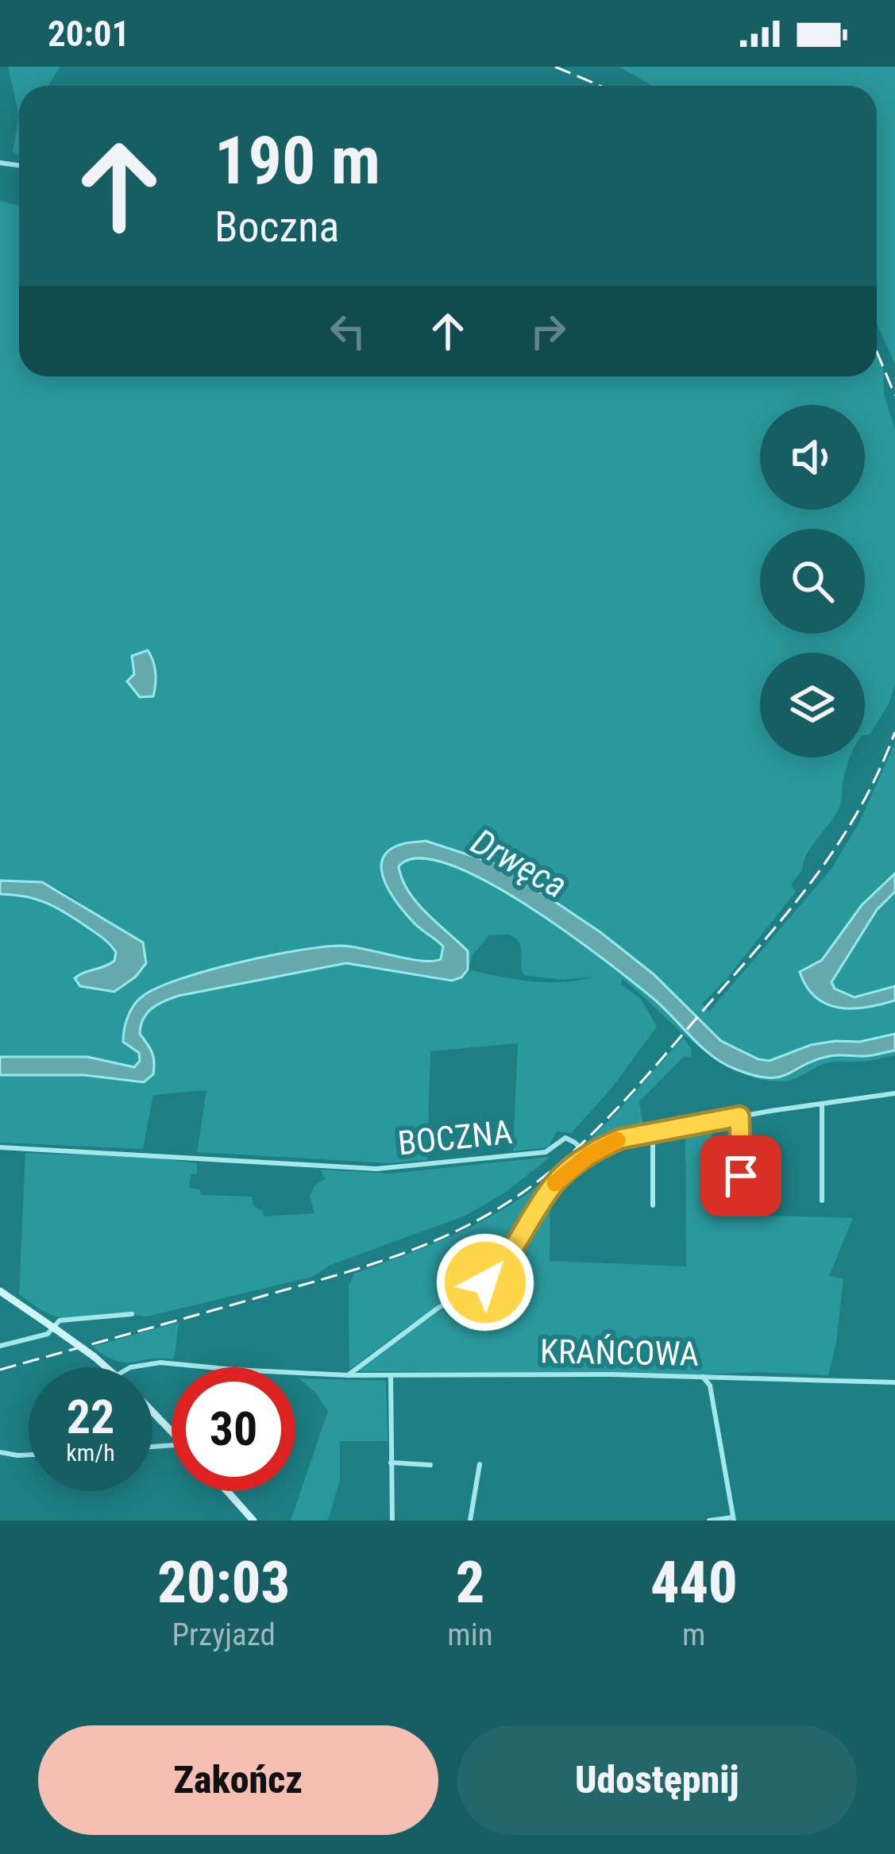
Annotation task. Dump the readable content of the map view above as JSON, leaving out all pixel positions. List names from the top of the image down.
{
  "streets": {
    "street": ["BOCZNA", "KRAŃCOWA"]
  },
  "water": ["Drwęca"],
  "page": {
    "status": "20:01",
    "turn": ["190 m", "Boczna"],
    "speed": "22 km/h",
    "limit": "30",
    "eta": [
      "20:03",
      "Przyjazd",
      "2",
      "min",
      "440",
      "m"
    ],
    "buttons": ["Zakończ", "Udostępnij"]
  }
}
